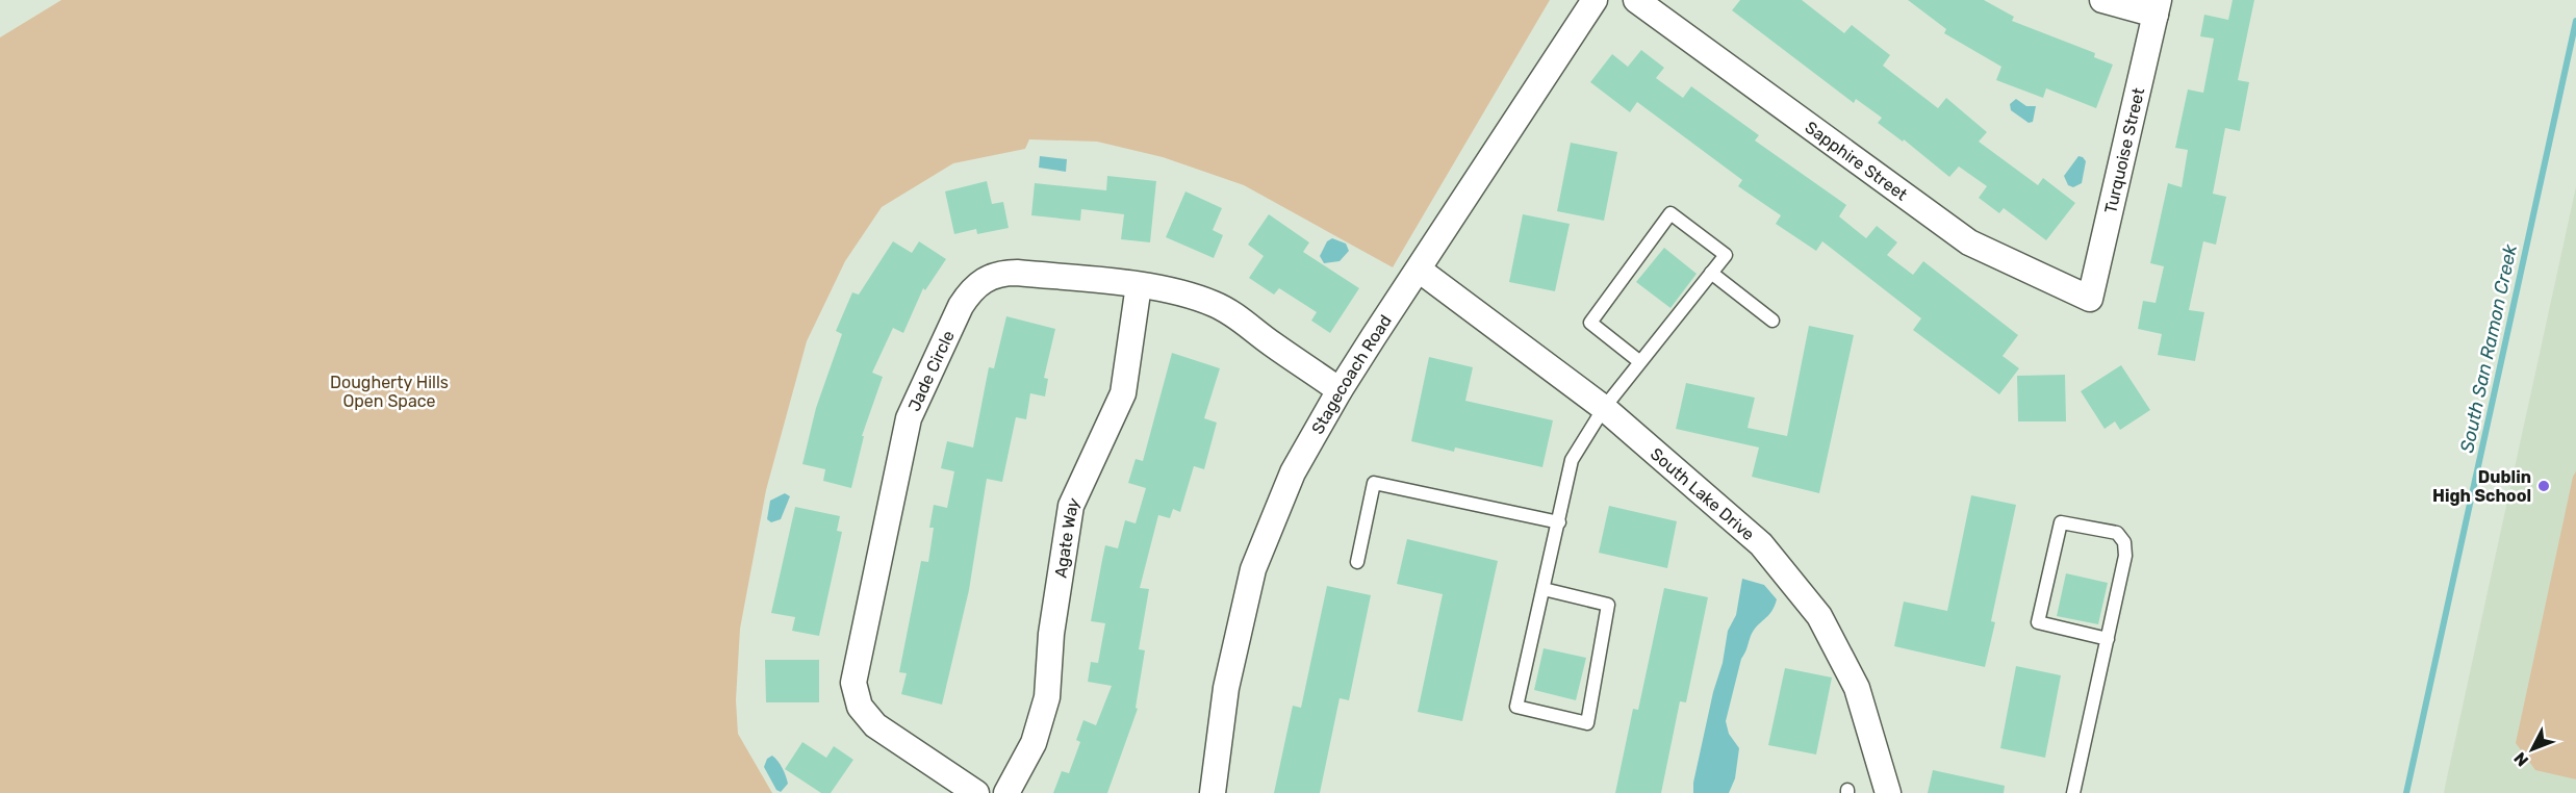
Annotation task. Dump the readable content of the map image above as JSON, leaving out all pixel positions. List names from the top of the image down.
{
  "streets": {
    "street": [
      "Turquoise Street",
      "Sapphire Street",
      "Jade Circle",
      "Stagecoach Road",
      "South Lake Drive",
      "Agate Way"
    ]
  },
  "crossings": [
    ["Turquoise Street", "Sapphire Street"],
    ["Jade Circle", "Stagecoach Road"],
    ["Jade Circle", "Agate Way"],
    ["Stagecoach Road", "South Lake Drive"]
  ],
  "water": ["South San Ramon Creek"],
  "parks": ["Dougherty Hills Open Space"],
  "places": ["Dublin High School"],
  "north": "bottom left"
}
